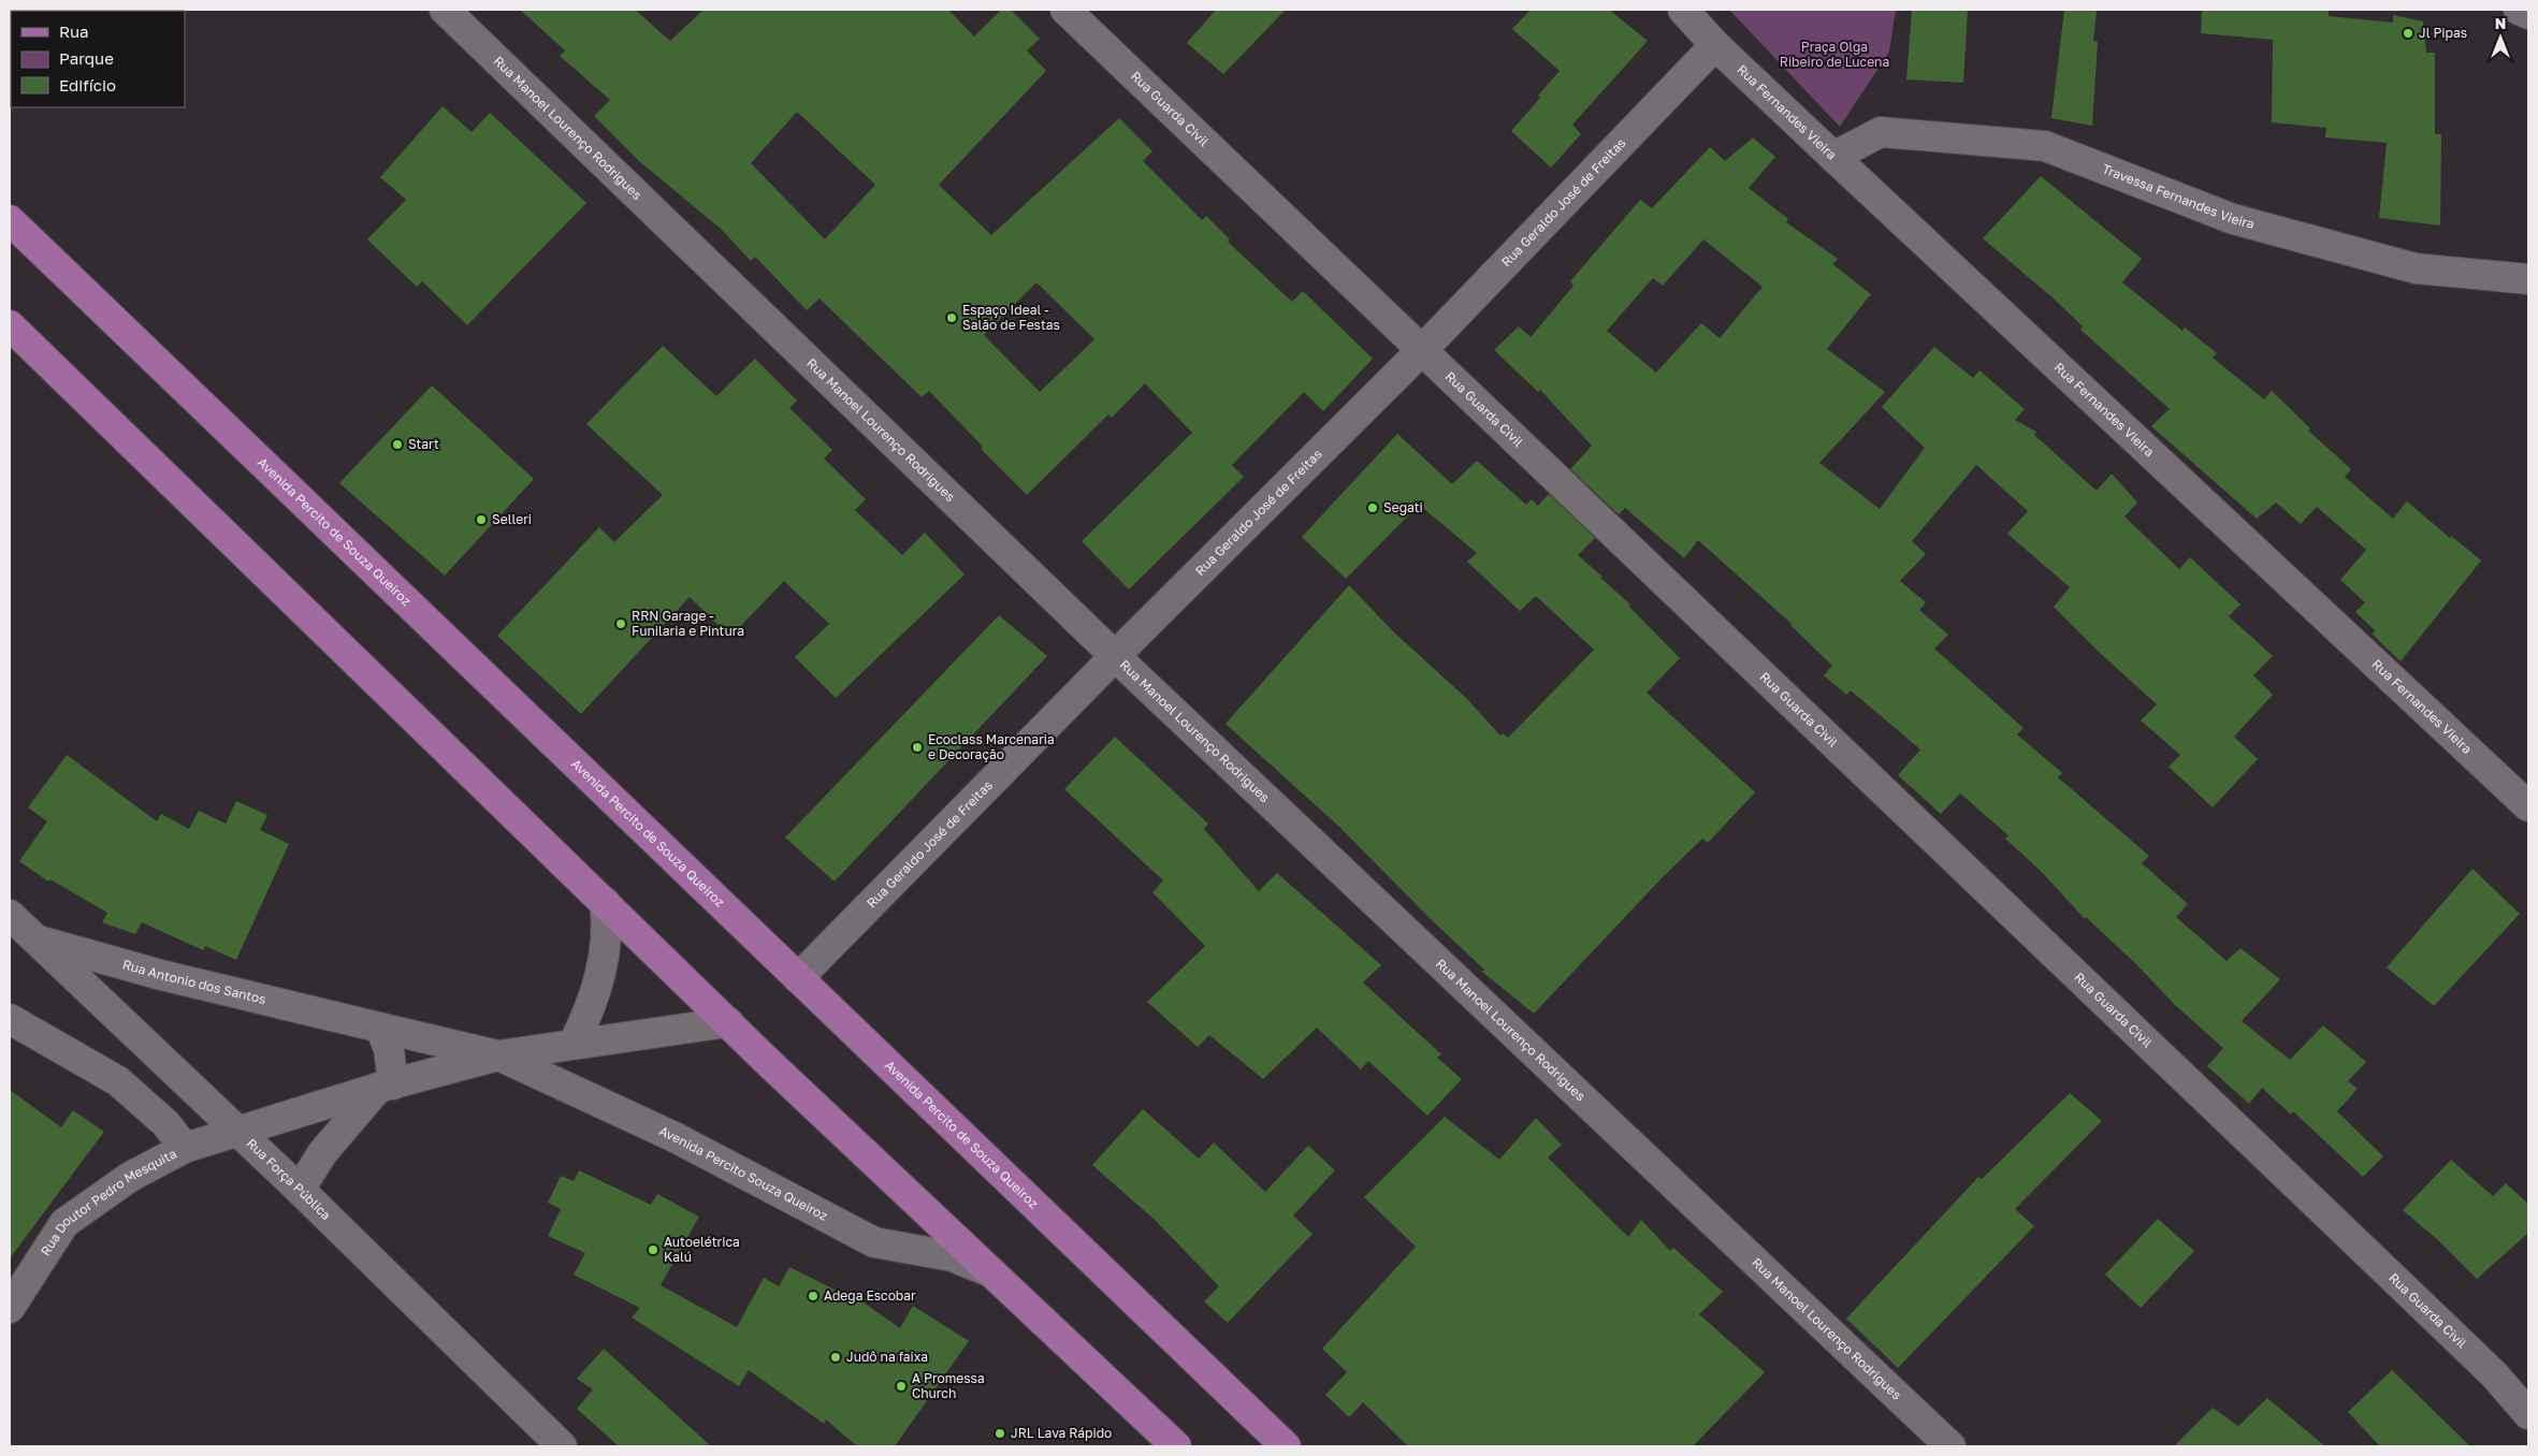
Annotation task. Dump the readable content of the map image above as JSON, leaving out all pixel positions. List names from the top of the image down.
{
  "streets": {
    "main road": ["Avenida Percito de Souza Queiroz"],
    "street": [
      "Rua Guarda Civil",
      "Rua Fernandes Vieira",
      "Rua Manoel Lourenço Rodrigues",
      "Travessa Fernandes Vieira",
      "Rua Geraldo José de Freitas",
      "Rua Antonio dos Santos",
      "Avenida Percito Souza Queiroz",
      "Rua Força Pública",
      "Rua Doutor Pedro Mesquita"
    ]
  },
  "crossings": [
    ["Rua Guarda Civil", "Rua Geraldo José de Freitas"],
    ["Rua Fernandes Vieira", "Travessa Fernandes Vieira"],
    ["Rua Fernandes Vieira", "Rua Geraldo José de Freitas"],
    ["Rua Manoel Lourenço Rodrigues", "Rua Geraldo José de Freitas"],
    ["Rua Geraldo José de Freitas", "Avenida Percito de Souza Queiroz"],
    ["Rua Antonio dos Santos", "Avenida Percito Souza Queiroz"],
    ["Rua Antonio dos Santos", "Rua Força Pública"],
    ["Rua Antonio dos Santos", "Rua Doutor Pedro Mesquita"],
    ["Rua Força Pública", "Rua Doutor Pedro Mesquita"]
  ],
  "parks": ["Praça Olga Ribeiro de Lucena"],
  "places": [
    "Jl Pipas",
    "Espaço Ideal - Salão de Festas",
    "Start",
    "Segati",
    "Selleri",
    "RRN Garage - Funilaria e Pintura",
    "Ecoclass Marcenaria e Decoração",
    "Autoelétrica Kalú",
    "Adega Escobar",
    "Judô na faixa",
    "A Promessa Church",
    "JRL Lava Rápido"
  ],
  "legend": ["Rua", "Parque", "Edifício"],
  "north": "top"
}
